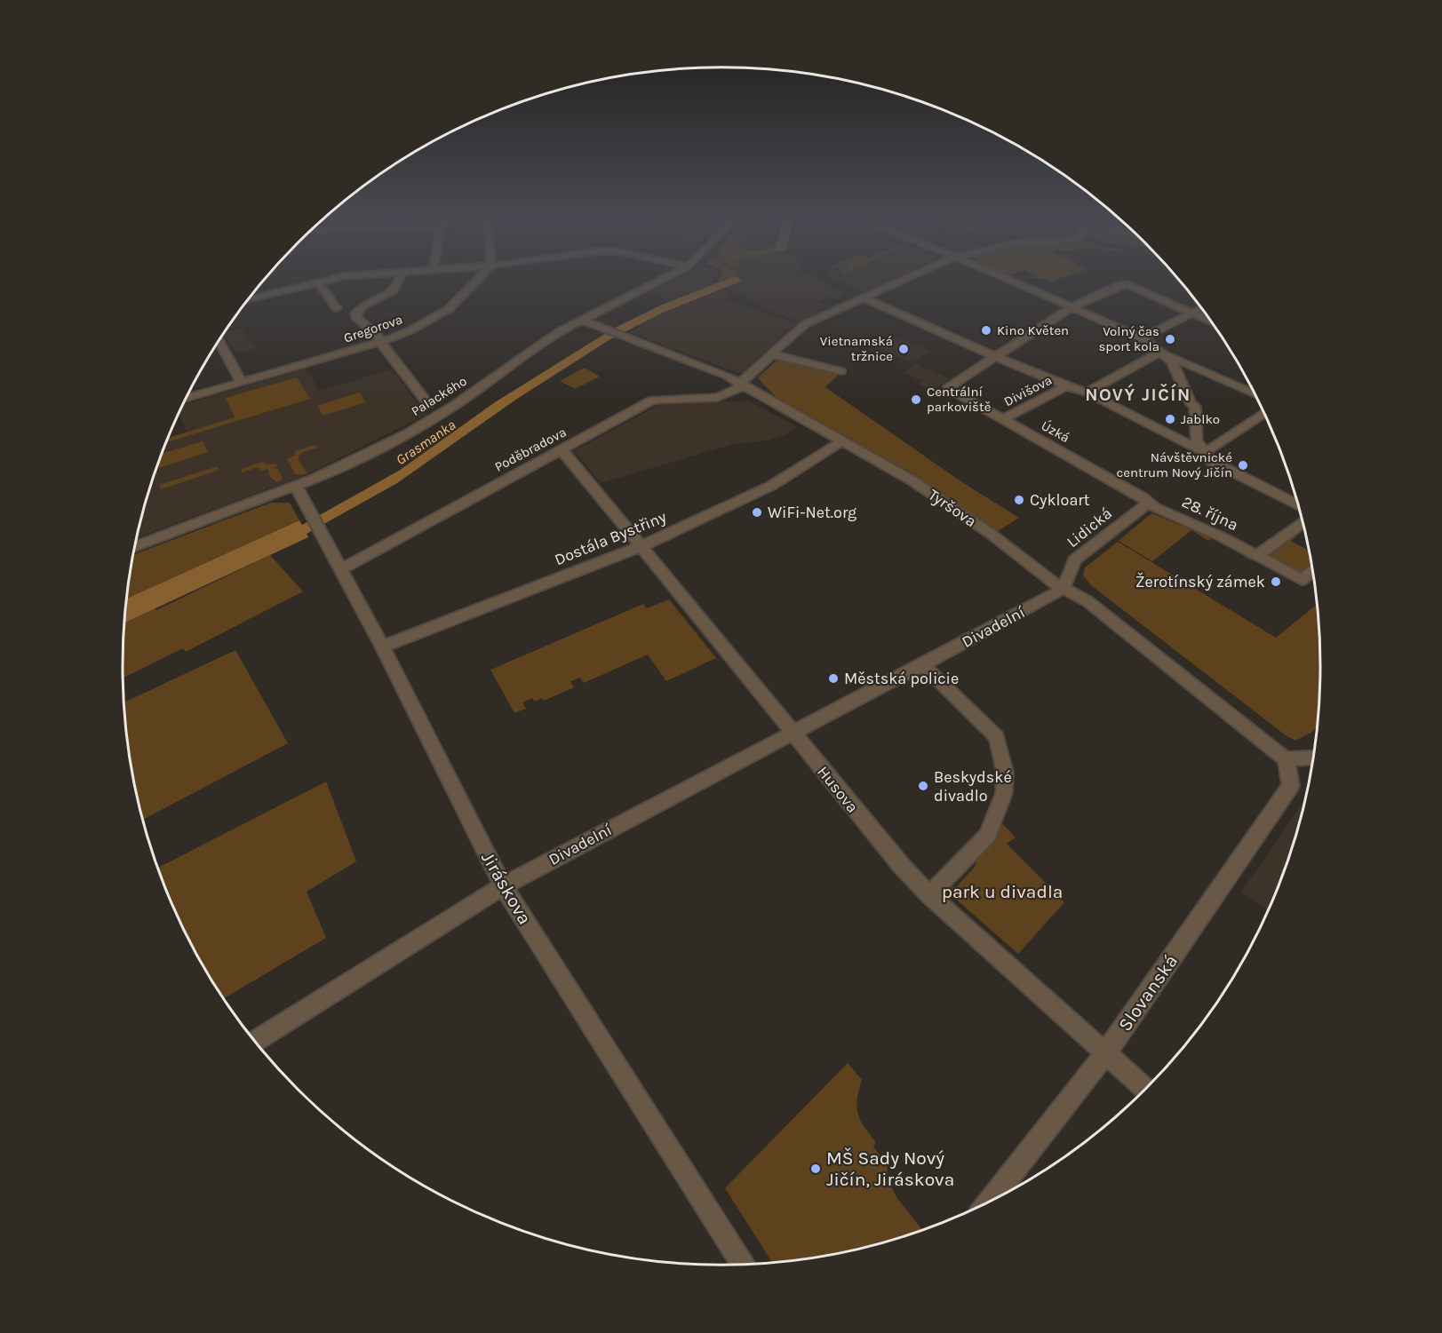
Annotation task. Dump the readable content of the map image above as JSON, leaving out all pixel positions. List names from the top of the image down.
{
  "streets": {
    "street": [
      "Gregorova",
      "Divišova",
      "Palackého",
      "Úzká",
      "Poděbradova",
      "Tyršova",
      "28. října",
      "Lidická",
      "Dostála Bystřiny",
      "Divadelní",
      "Husova",
      "Jiráskova",
      "Slovanská"
    ]
  },
  "crossings": [
    ["Divišova", "Úzká"],
    ["Palackého", "Tyršova"],
    ["Palackého", "Jiráskova"],
    ["Úzká", "28. října"],
    ["Úzká", "Lidická"],
    ["Poděbradova", "Tyršova"],
    ["Poděbradova", "Husova"],
    ["Poděbradova", "Jiráskova"],
    ["Tyršova", "Lidická"],
    ["Tyršova", "Dostála Bystřiny"],
    ["Tyršova", "Divadelní"],
    ["Tyršova", "Slovanská"],
    ["28. října", "Lidická"],
    ["Lidická", "Divadelní"],
    ["Dostála Bystřiny", "Husova"],
    ["Dostála Bystřiny", "Jiráskova"],
    ["Divadelní", "Husova"],
    ["Divadelní", "Jiráskova"],
    ["Husova", "Slovanská"]
  ],
  "districts": ["NOVÝ JIČÍN"],
  "water": ["Grasmanka"],
  "parks": ["park u divadla"],
  "places": [
    "Kino Květen",
    "Volný čas sport kola",
    "Vietnamská tržnice",
    "Centrální parkoviště",
    "Jablko",
    "Návštěvnické centrum Nový Jičín",
    "Cykloart",
    "WiFi-Net.org",
    "Žerotínský zámek",
    "Městská policie",
    "Beskydské divadlo",
    "MŠ Sady Nový Jičín, Jiráskova"
  ]
}
